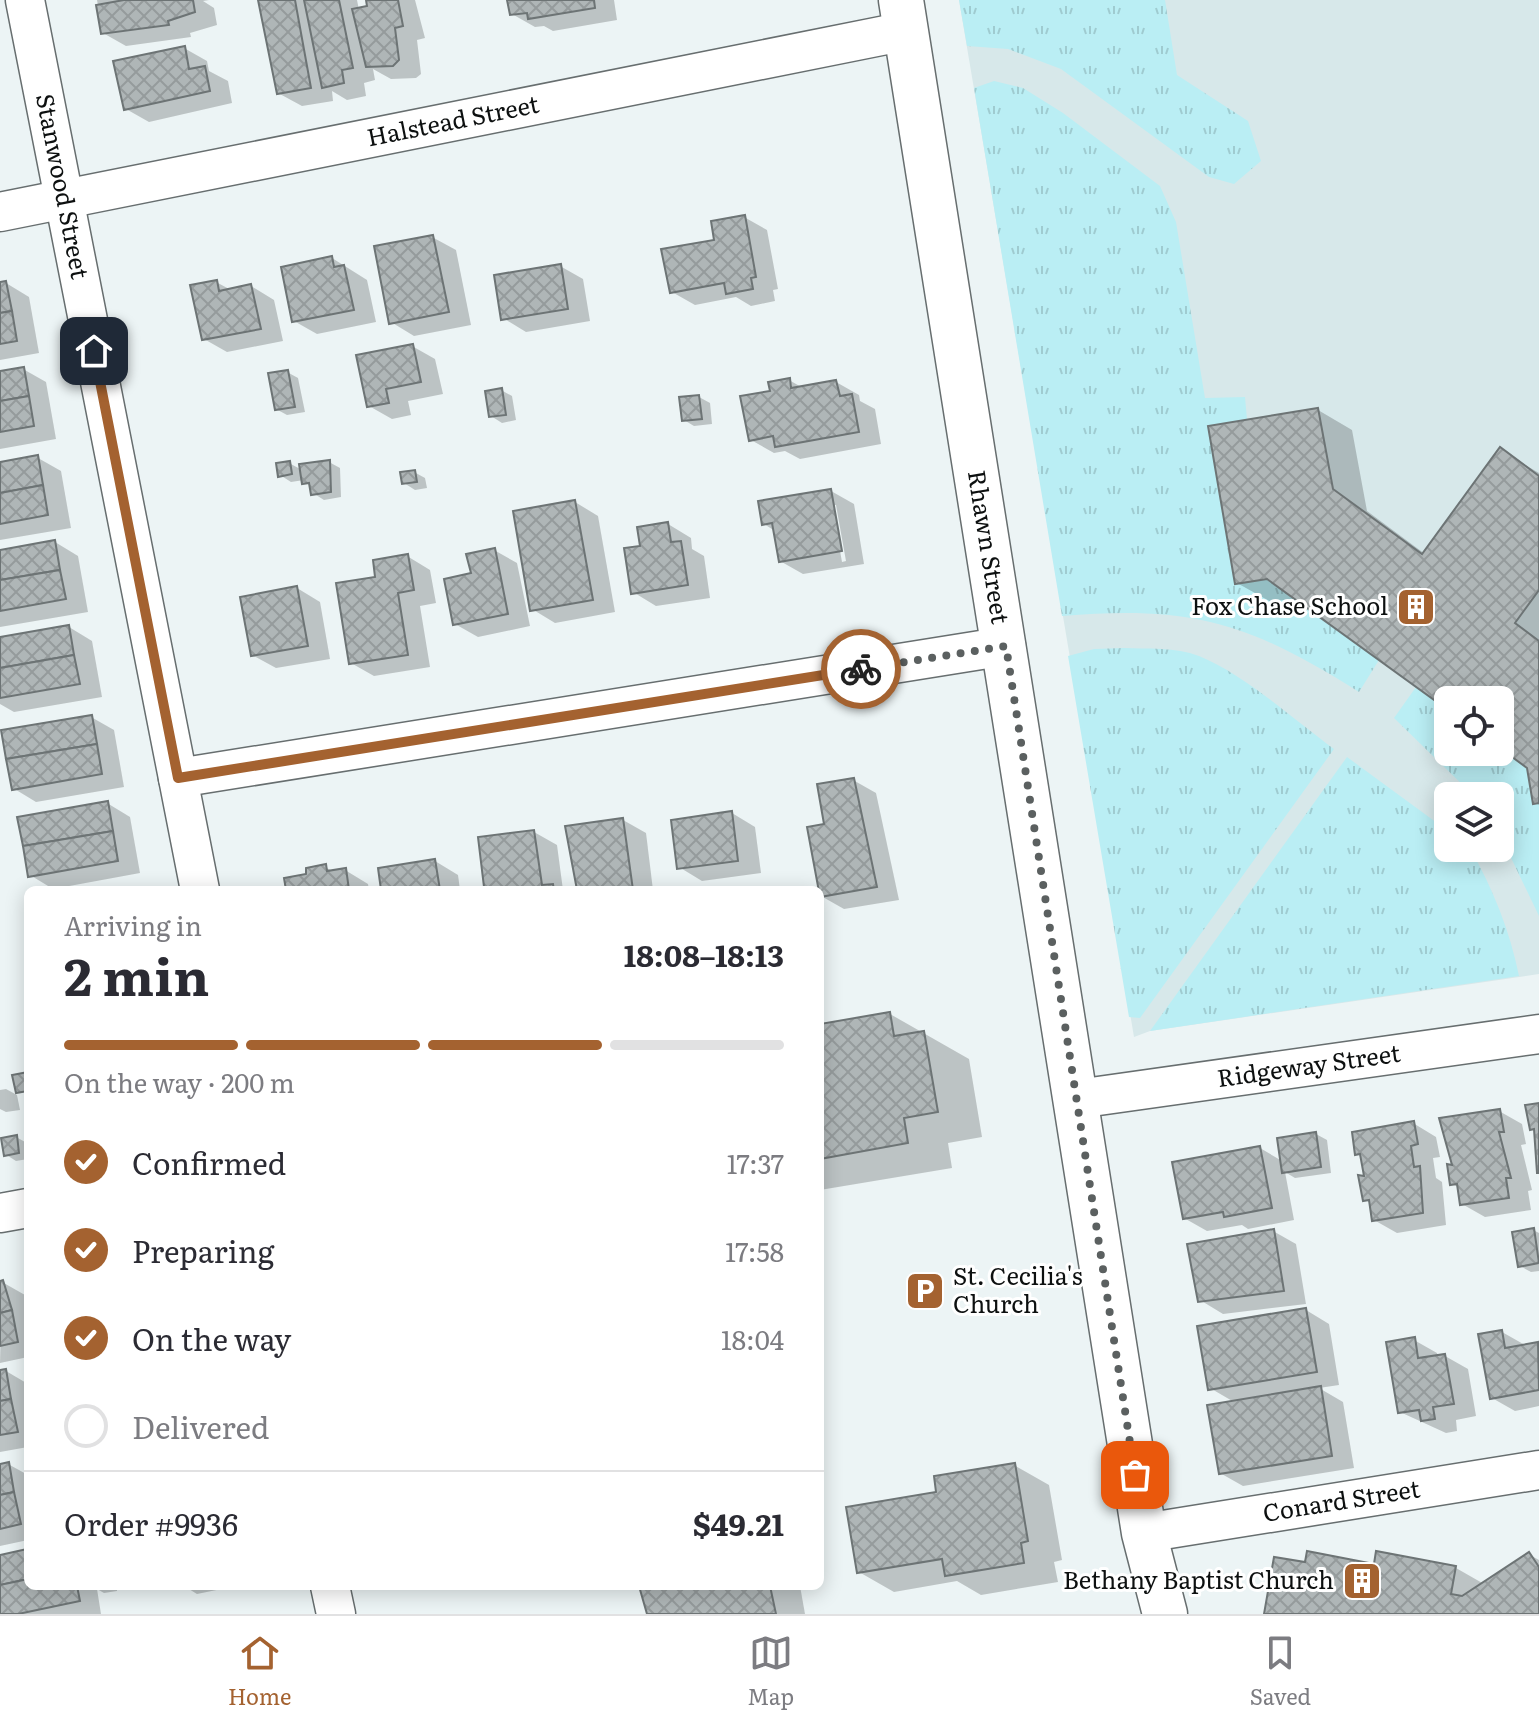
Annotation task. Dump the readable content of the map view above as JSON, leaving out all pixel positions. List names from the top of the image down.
{
  "streets": {
    "main road": ["Rhawn Street"],
    "street": [
      "Halstead Street",
      "Stanwood Street",
      "Ridgeway Street",
      "Conard Street"
    ]
  },
  "crossings": [
    ["Halstead Street", "Stanwood Street"],
    ["Halstead Street", "Rhawn Street"],
    ["Rhawn Street", "Ridgeway Street"],
    ["Rhawn Street", "Conard Street"]
  ],
  "places": {
    "building": ["Fox Chase School", "Bethany Baptist Church"],
    "parking": ["St. Cecilia's Church"]
  },
  "page": {
    "heading": ["2 min", "Arriving in", "18:08–18:13"],
    "panel": ["Order #9936", "$49.21"],
    "bar": "On the way · 200 m",
    "list": [
      ["Confirmed", "17:37"],
      ["Preparing", "17:58"],
      ["On the way", "18:04"],
      "Delivered"
    ],
    "tabs": ["Home", "Map", "Saved"]
  }
}
